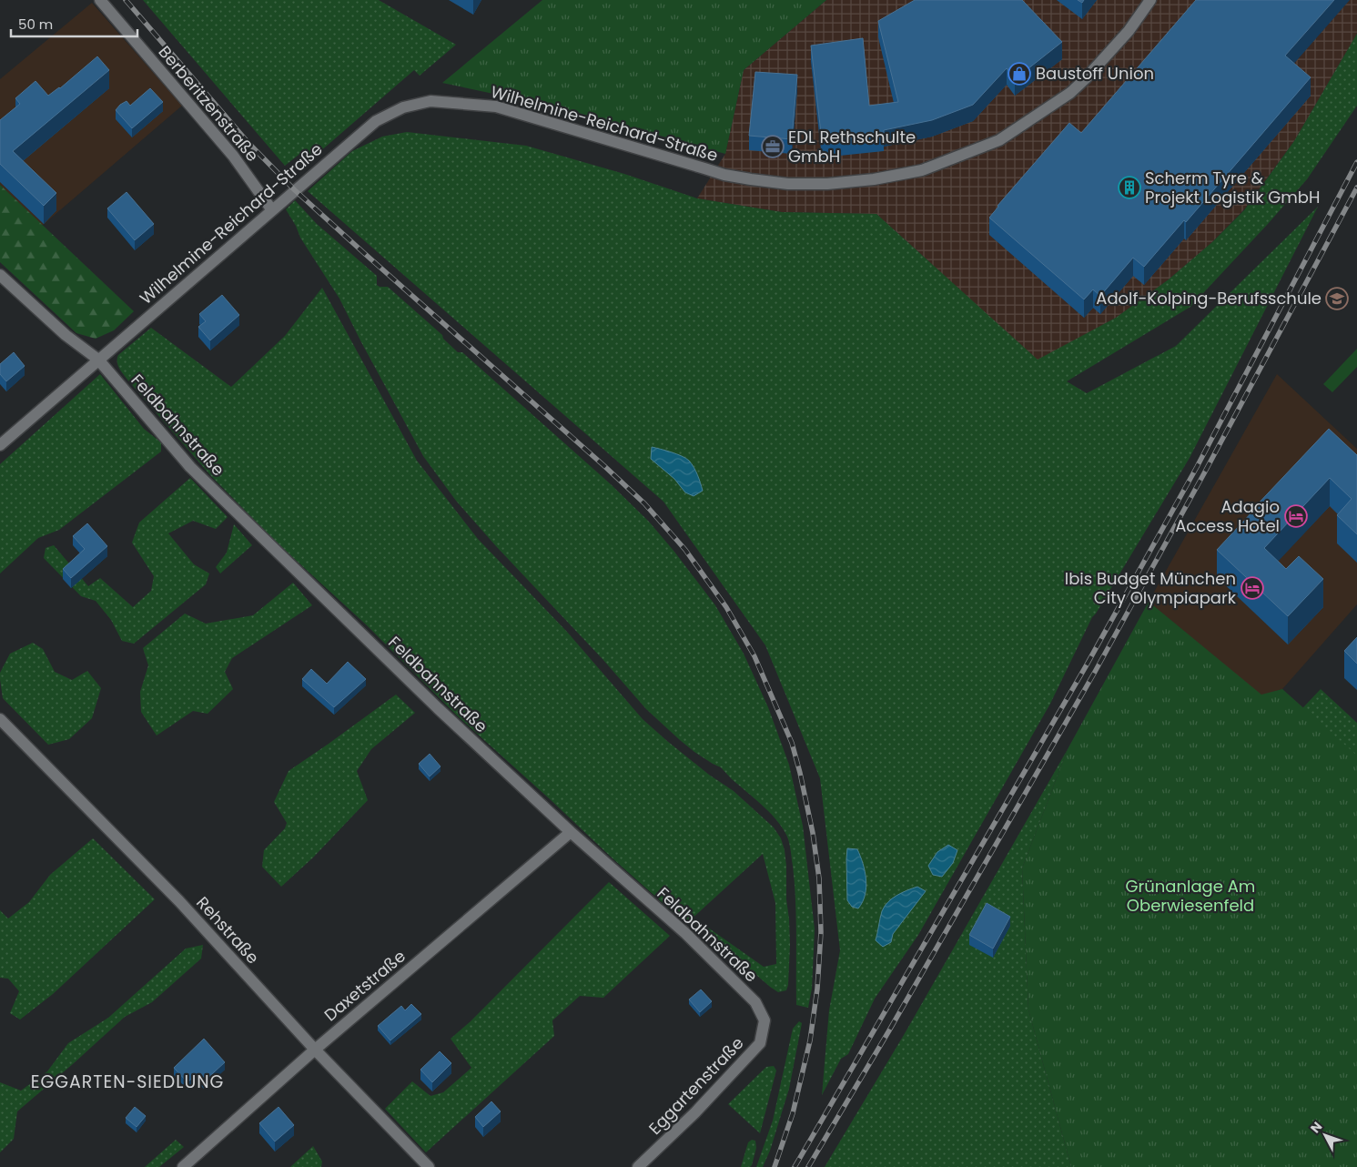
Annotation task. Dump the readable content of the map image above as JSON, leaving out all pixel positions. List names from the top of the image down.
{
  "streets": {
    "street": [
      "Berberitzenstraße",
      "Wilhelmine-Reichard-Straße",
      "Feldbahnstraße",
      "Rehstraße",
      "Daxetstraße",
      "Eggartenstraße"
    ]
  },
  "crossings": [
    ["Berberitzenstraße", "Wilhelmine-Reichard-Straße"],
    ["Wilhelmine-Reichard-Straße", "Feldbahnstraße"],
    ["Feldbahnstraße", "Daxetstraße"],
    ["Feldbahnstraße", "Eggartenstraße"],
    ["Rehstraße", "Daxetstraße"]
  ],
  "districts": ["EGGARTEN-SIEDLUNG"],
  "parks": ["Grünanlage Am Oberwiesenfeld"],
  "places": {
    "shop": ["Baustoff Union"],
    "office": ["EDL Rethschulte GmbH"],
    "building": ["Scherm Tyre & Projekt Logistik GmbH"],
    "school or university": ["Adolf-Kolping-Berufsschule"],
    "hotel": ["Adagio Access Hotel", "Ibis Budget München City Olympiapark"]
  },
  "scale_bar": "50 m",
  "north": "top left"
}
